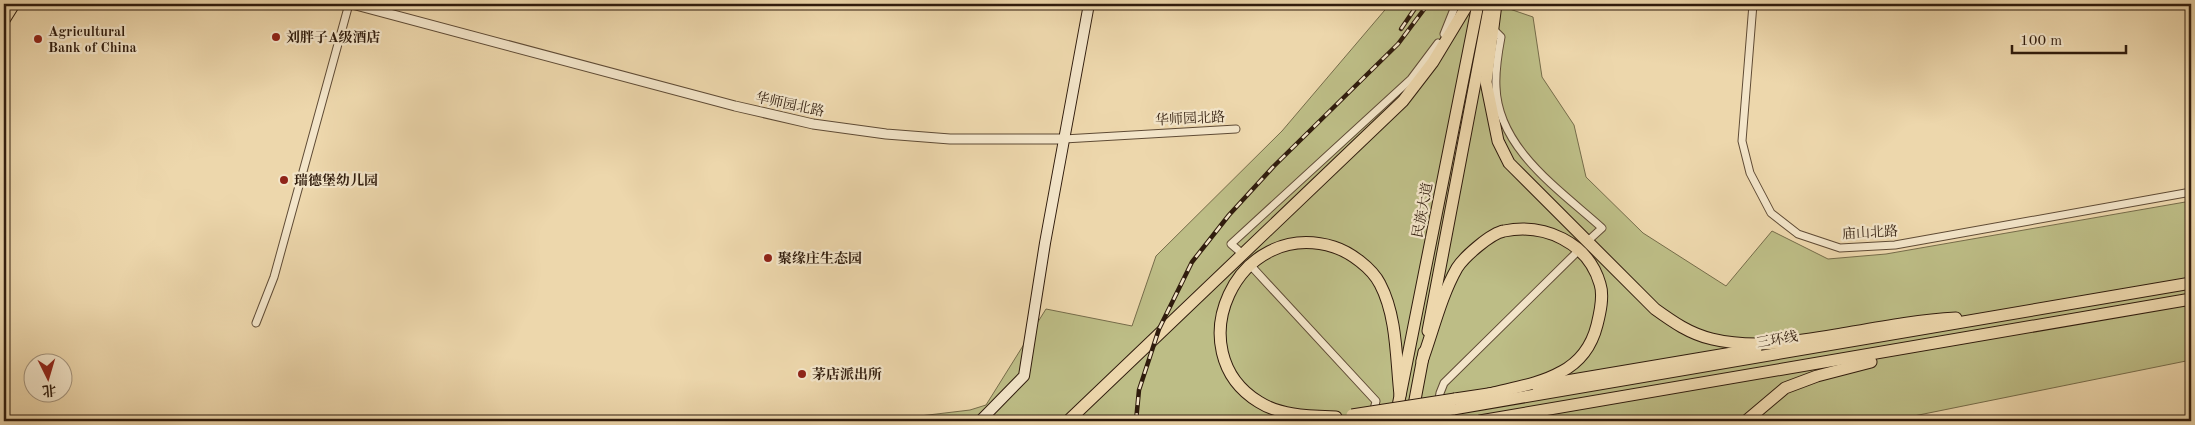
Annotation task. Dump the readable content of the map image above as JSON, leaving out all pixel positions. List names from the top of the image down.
{
  "streets": {
    "main road": ["民族大道", "三环线"],
    "street": ["华师园北路", "庙山北路"]
  },
  "places": [
    "刘胖子A级酒店",
    "Agricultural Bank of China",
    "瑞德堡幼儿园",
    "聚缘庄生态园",
    "茅店派出所"
  ],
  "scale_bar": "100 m",
  "north": "bottom"
}
